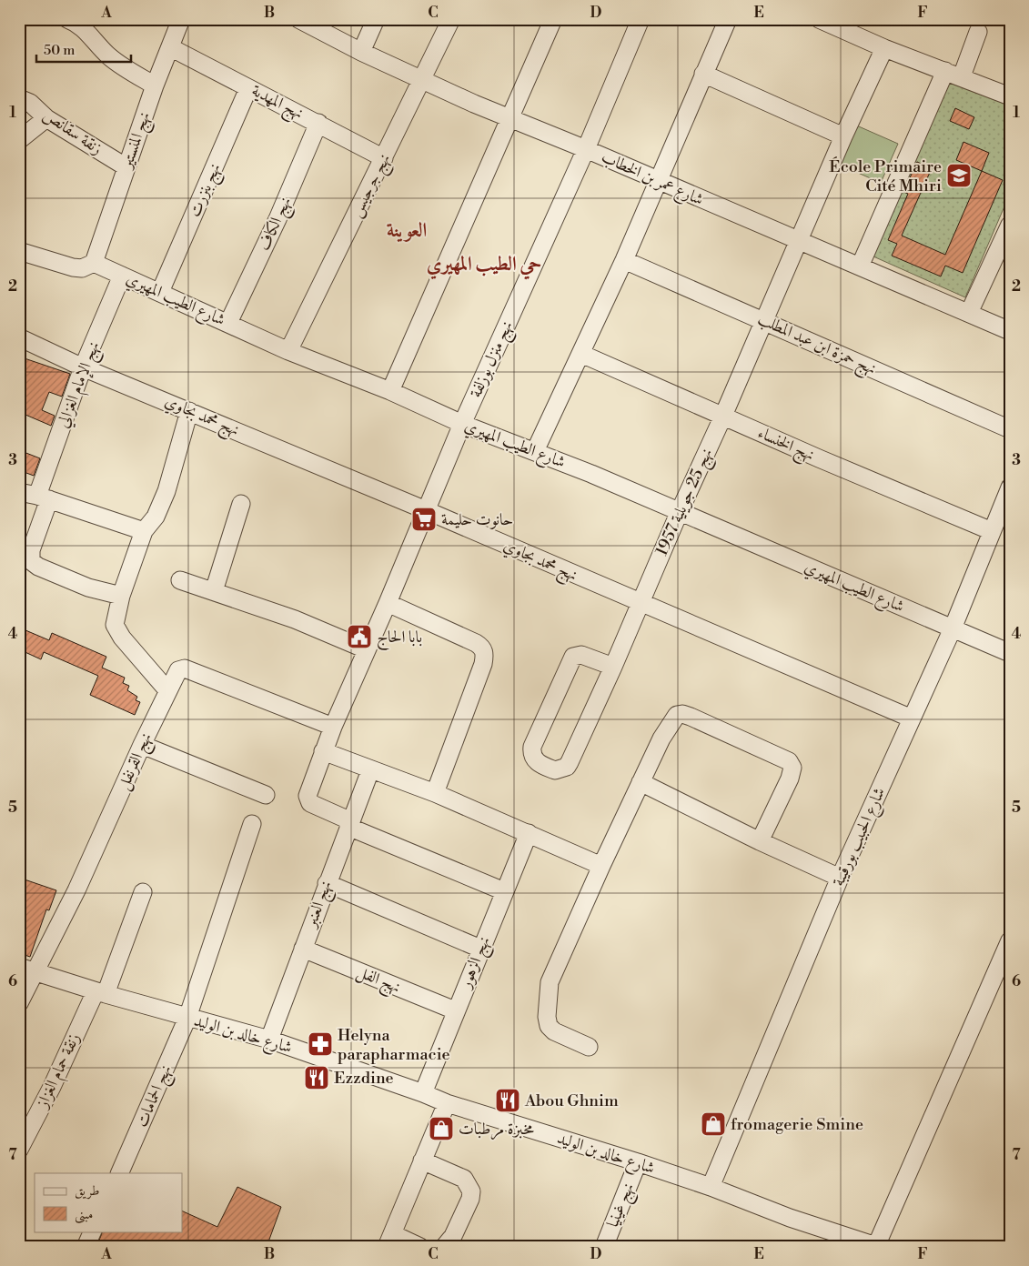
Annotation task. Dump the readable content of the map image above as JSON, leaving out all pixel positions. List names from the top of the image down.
{
  "streets": {
    "street": [
      "نهج المهدية",
      "زنقة سقانص",
      "نهج المنستير",
      "شارع عمر بن الخطاب",
      "نهج جرجيس",
      "نهج بنزرت",
      "نهج الكاف",
      "شارع الطيب المهيري",
      "نهج حمزة ابن عبد المطلب",
      "نهج منزل بوزلفة",
      "نهج الإمام الغزالي",
      "نهج محمد بجاوي",
      "نهج الخنساء",
      "نهج 25 جويلية 1957",
      "نهج القرنفل",
      "شارع الحبيب بورقيبة",
      "نهج العنبر",
      "نهج الزهور",
      "نهج الفل",
      "شارع خالد بن الوليد",
      "زنقة حمام الغزاز",
      "نهج الحمامات",
      "نهج غينيا"
    ]
  },
  "crossings": [
    ["نهج المهدية", "نهج المنستير"],
    ["نهج المهدية", "نهج جرجيس"],
    ["نهج المهدية", "نهج بنزرت"],
    ["نهج المهدية", "نهج الكاف"],
    ["زنقة سقانص", "نهج المنستير"],
    ["نهج المنستير", "شارع الطيب المهيري"],
    ["شارع عمر بن الخطاب", "نهج جرجيس"],
    ["شارع عمر بن الخطاب", "نهج منزل بوزلفة"],
    ["شارع عمر بن الخطاب", "نهج 25 جويلية 1957"],
    ["نهج جرجيس", "شارع الطيب المهيري"],
    ["نهج بنزرت", "شارع الطيب المهيري"],
    ["نهج الكاف", "شارع الطيب المهيري"],
    ["شارع الطيب المهيري", "نهج منزل بوزلفة"],
    ["شارع الطيب المهيري", "نهج الإمام الغزالي"],
    ["شارع الطيب المهيري", "نهج 25 جويلية 1957"],
    ["شارع الطيب المهيري", "شارع الحبيب بورقيبة"],
    ["نهج حمزة ابن عبد المطلب", "نهج 25 جويلية 1957"],
    ["نهج منزل بوزلفة", "نهج محمد بجاوي"],
    ["نهج منزل بوزلفة", "نهج القرنفل"],
    ["نهج منزل بوزلفة", "نهج العنبر"],
    ["نهج الإمام الغزالي", "نهج محمد بجاوي"],
    ["نهج محمد بجاوي", "نهج 25 جويلية 1957"],
    ["نهج محمد بجاوي", "شارع الحبيب بورقيبة"],
    ["نهج الخنساء", "نهج 25 جويلية 1957"],
    ["نهج الخنساء", "شارع الحبيب بورقيبة"],
    ["نهج القرنفل", "شارع خالد بن الوليد"],
    ["شارع الحبيب بورقيبة", "شارع خالد بن الوليد"],
    ["نهج العنبر", "نهج الفل"],
    ["نهج العنبر", "شارع خالد بن الوليد"],
    ["نهج الزهور", "نهج الفل"],
    ["نهج الزهور", "شارع خالد بن الوليد"],
    ["شارع خالد بن الوليد", "زنقة حمام الغزاز"],
    ["شارع خالد بن الوليد", "نهج الحمامات"],
    ["شارع خالد بن الوليد", "نهج غينيا"]
  ],
  "districts": ["العوينة", "حي الطيب المهيري"],
  "places": {
    "school or university": ["École Primaire Cité Mhiri"],
    "supermarket": ["حانوت حليمة"],
    "public building": ["بابا الحاج"],
    "pharmacy": ["Helyna parapharmacie"],
    "restaurant": ["Ezzdine", "Abou Ghnim"],
    "shop": ["fromagerie Smine", "مخبزة مرطبات"]
  },
  "legend": ["طريق", "مبنى"],
  "scale_bar": "50 m",
  "grid": {
    "columns": [
      "A",
      "B",
      "C",
      "D",
      "E",
      "F"
    ],
    "rows": [
      "1",
      "2",
      "3",
      "4",
      "5",
      "6",
      "7"
    ]
  }
}
